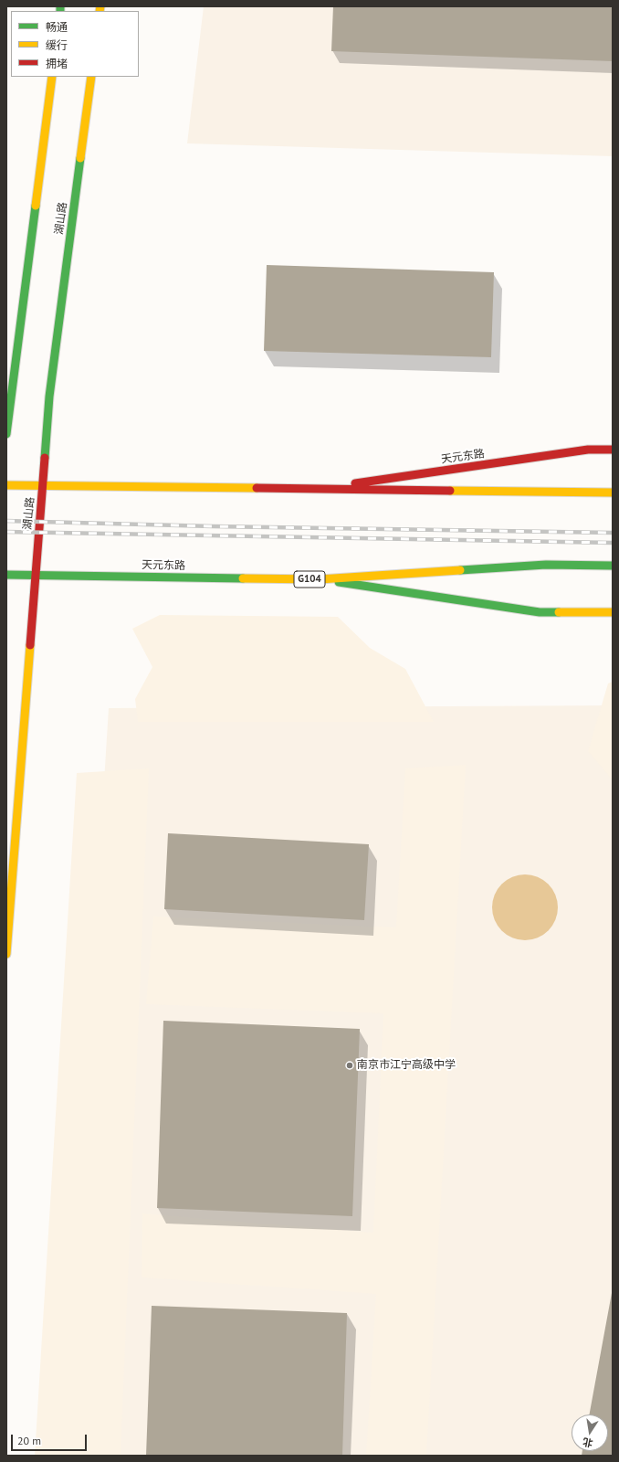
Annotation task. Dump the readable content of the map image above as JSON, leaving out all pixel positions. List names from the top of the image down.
{
  "streets": {
    "main road": ["湖山路", "天元东路", "G104"]
  },
  "crossings": [
    ["湖山路", "天元东路"]
  ],
  "places": ["南京市江宁高级中学"],
  "legend": ["畅通", "缓行", "拥堵"],
  "scale_bar": "20 m",
  "north": "bottom"
}
